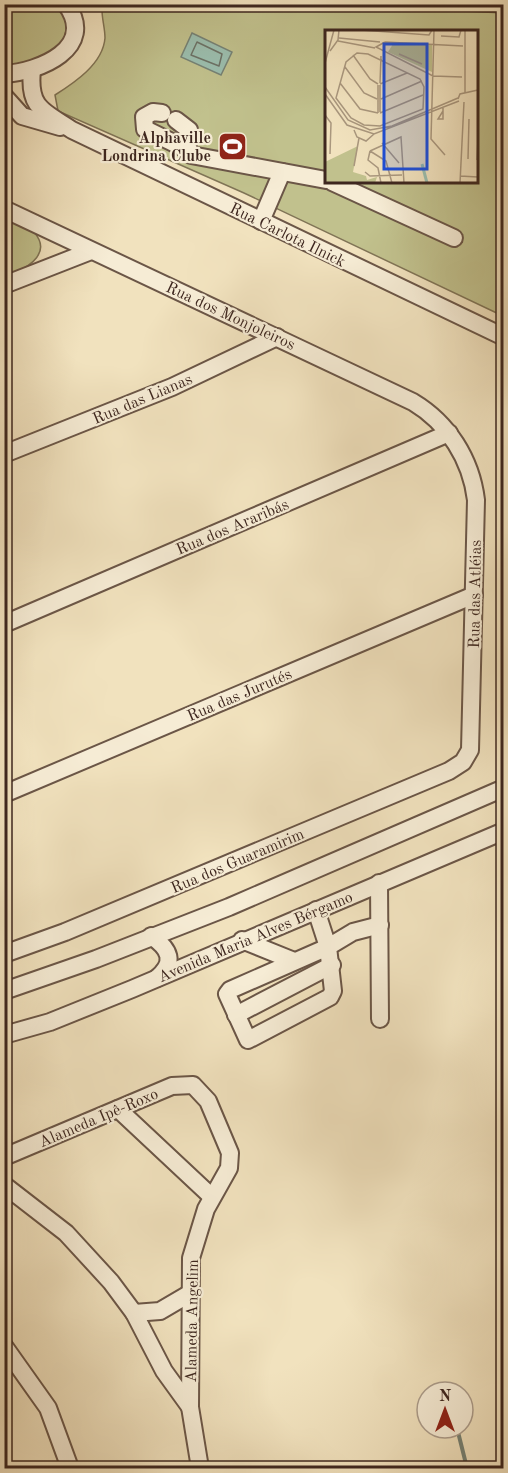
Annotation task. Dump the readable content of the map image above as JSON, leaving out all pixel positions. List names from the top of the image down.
{
  "streets": {
    "street": [
      "Rua Carlota Ilnick",
      "Rua dos Monjoleiros",
      "Rua das Lianas",
      "Rua dos Araribás",
      "Rua das Atléias",
      "Rua das Jurutés",
      "Rua dos Guaramirim",
      "Avenida Maria Alves Bérgamo",
      "Alameda Ipê-Roxo",
      "Alameda Angelim"
    ]
  },
  "crossings": [
    ["Rua dos Monjoleiros", "Rua das Lianas"],
    ["Rua dos Monjoleiros", "Rua dos Araribás"],
    ["Rua dos Monjoleiros", "Rua das Atléias"],
    ["Rua dos Araribás", "Rua das Atléias"],
    ["Rua das Atléias", "Rua das Jurutés"],
    ["Rua das Atléias", "Rua dos Guaramirim"],
    ["Alameda Ipê-Roxo", "Alameda Angelim"]
  ],
  "places": {
    "sports": ["Alphaville Londrina Clube"]
  },
  "north": "top"
}
